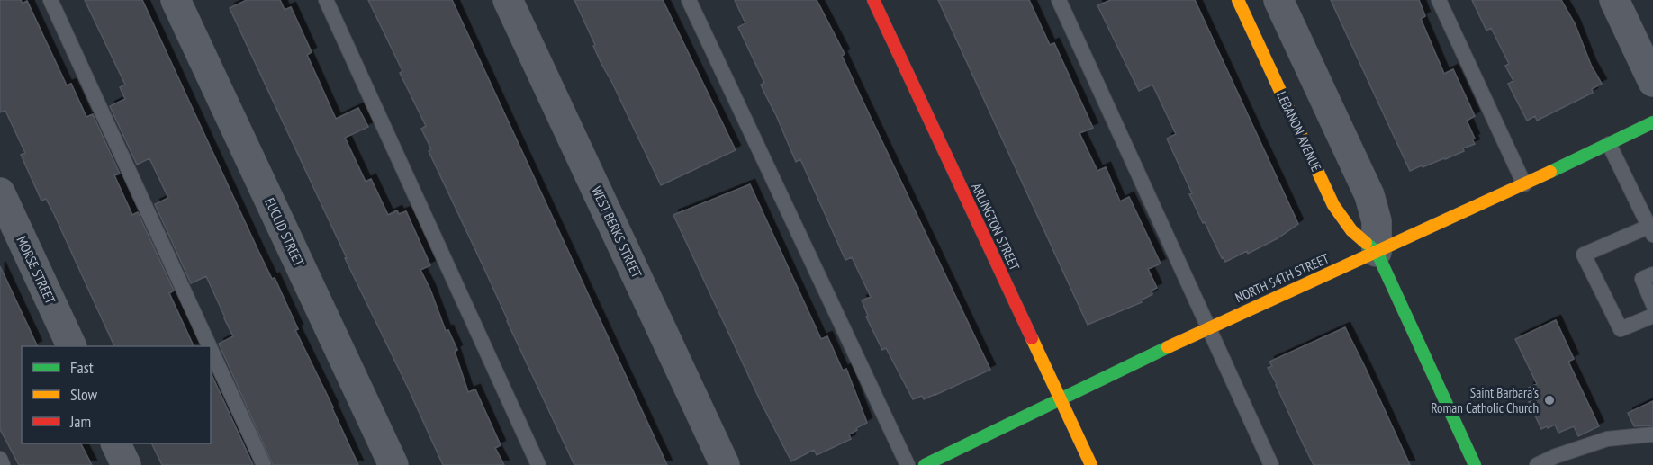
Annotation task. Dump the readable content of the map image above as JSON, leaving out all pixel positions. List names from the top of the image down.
{
  "streets": {
    "street": [
      "LEBANON AVENUE",
      "ARLINGTON STREET",
      "EUCLID STREET",
      "WEST BERKS STREET",
      "MORSE STREET",
      "NORTH 54TH STREET"
    ]
  },
  "crossings": [
    ["LEBANON AVENUE", "NORTH 54TH STREET"],
    ["ARLINGTON STREET", "NORTH 54TH STREET"]
  ],
  "places": ["Saint Barbara's Roman Catholic Church"],
  "legend": ["Fast", "Slow", "Jam"]
}
